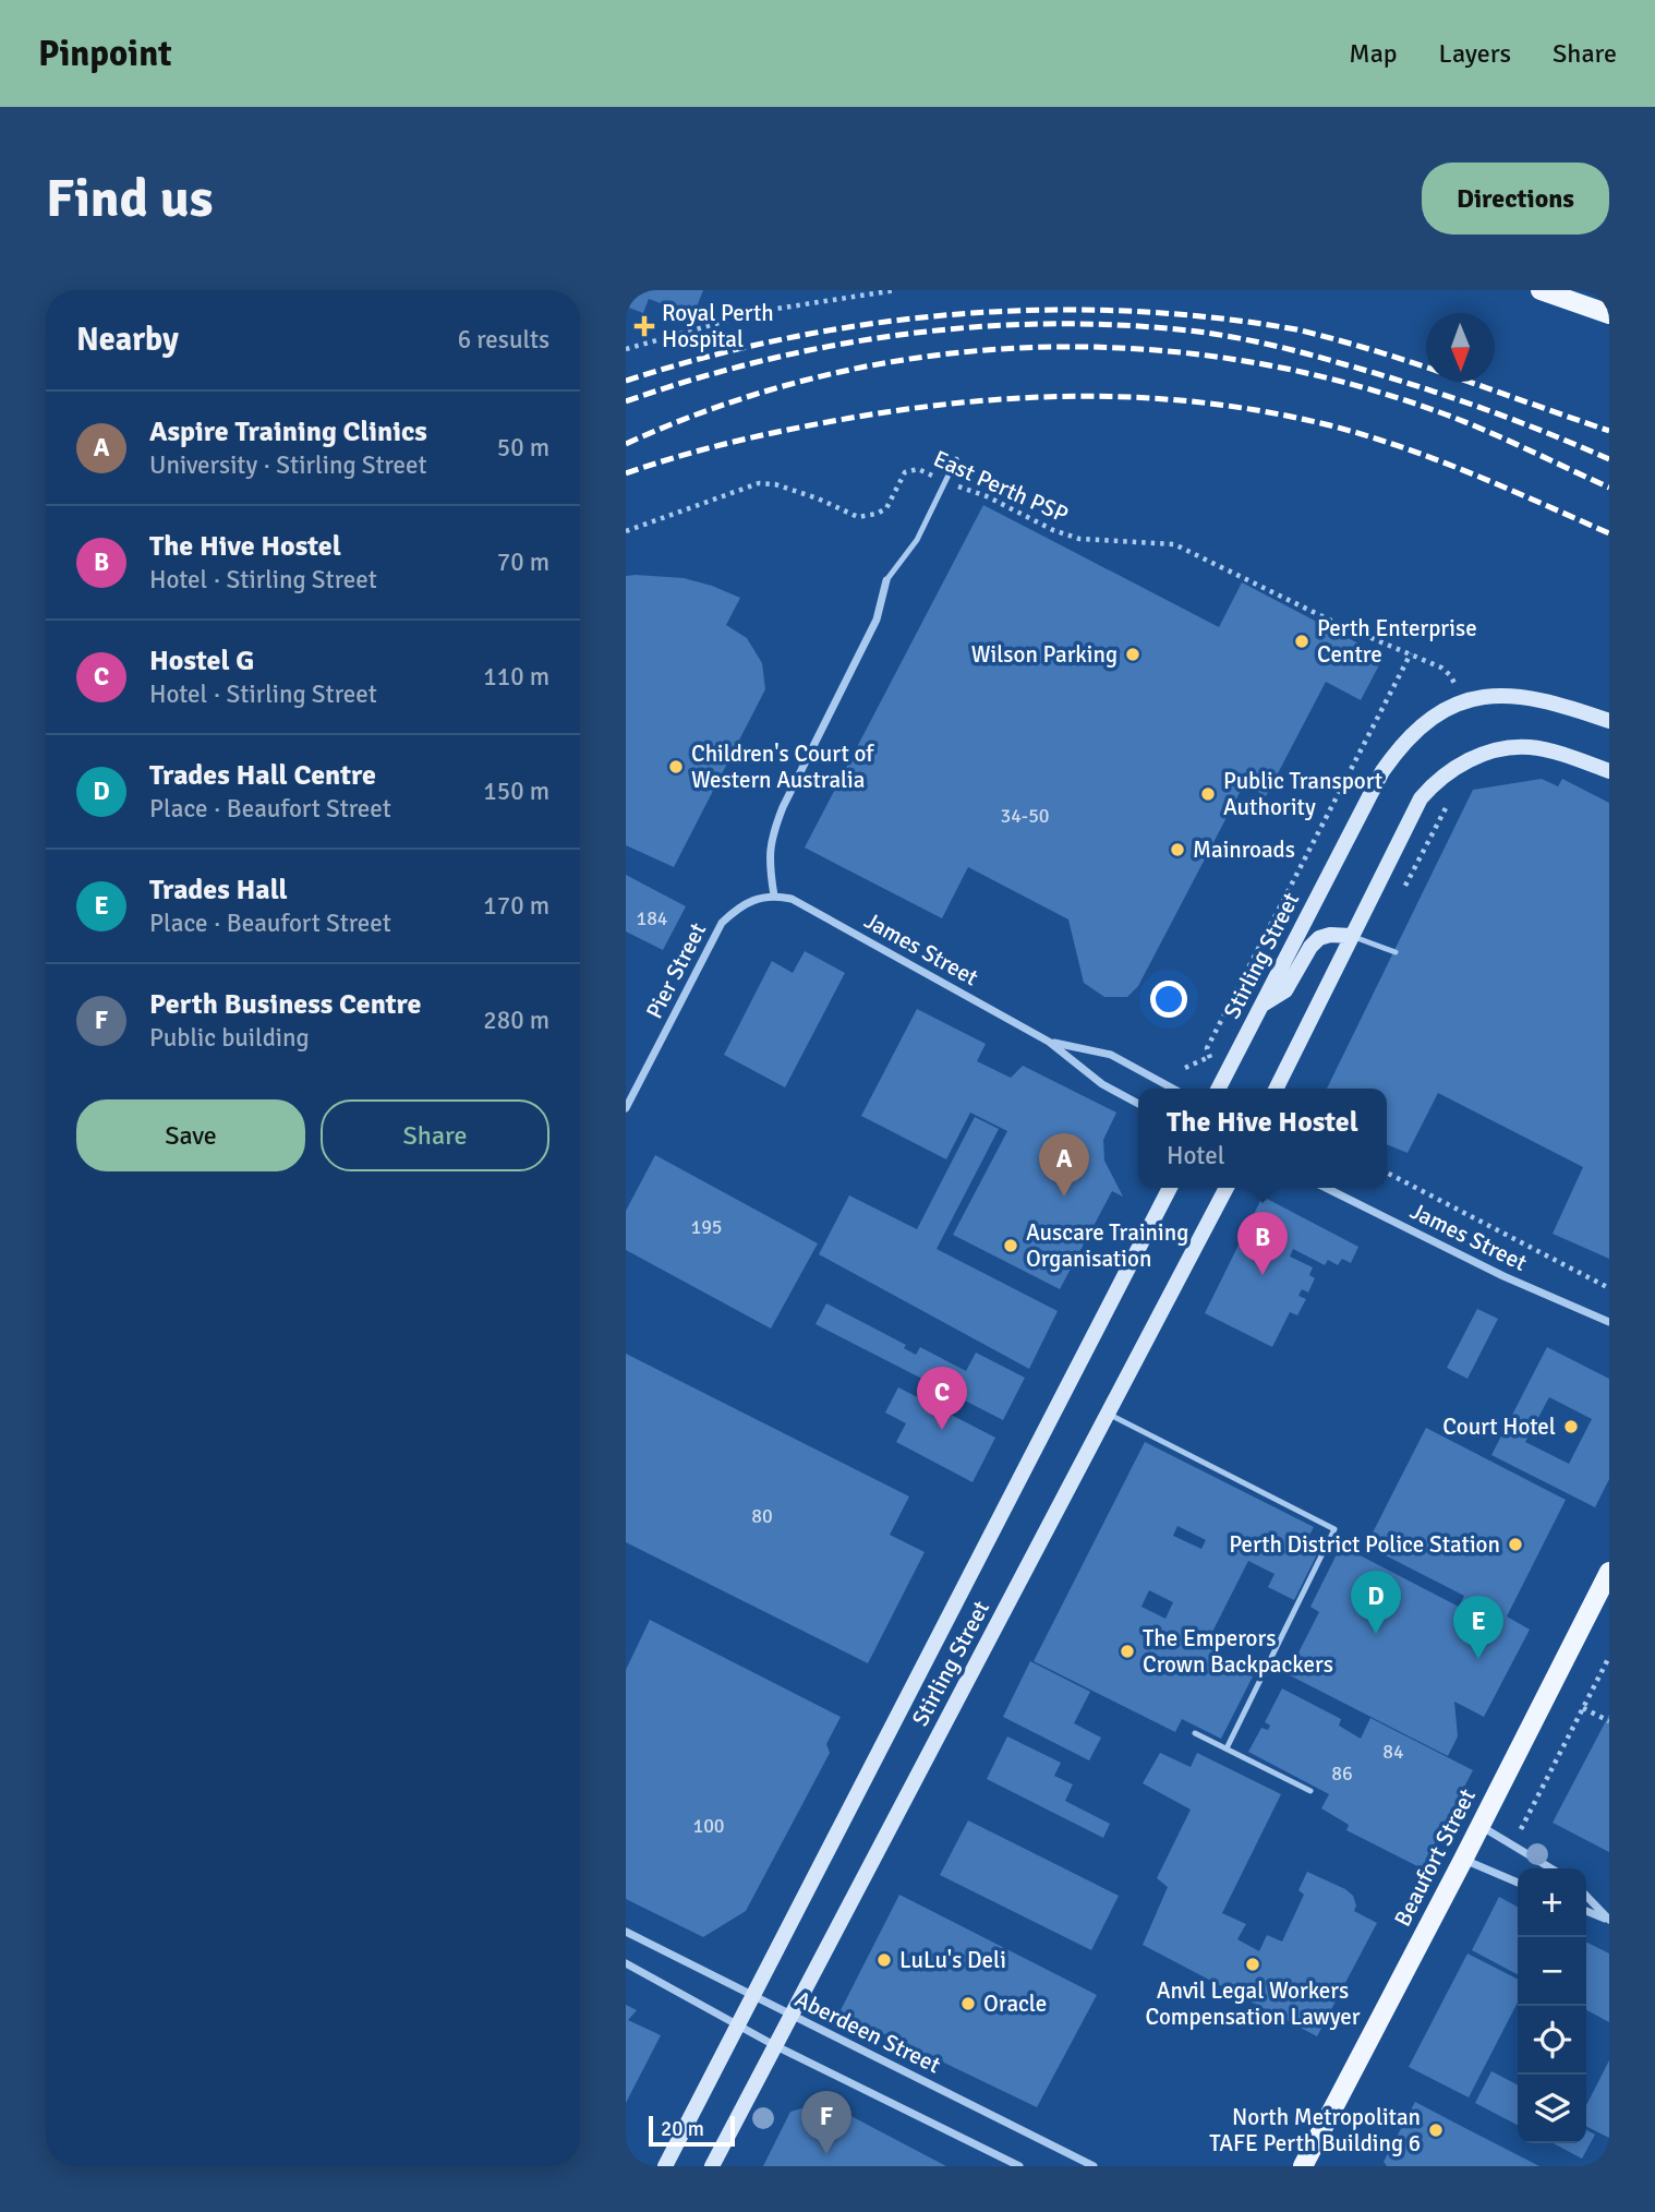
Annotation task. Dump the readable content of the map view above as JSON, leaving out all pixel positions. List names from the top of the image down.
{
  "streets": {
    "main road": ["Beaufort Street"],
    "street": [
      "James Street",
      "Stirling Street",
      "Pier Street",
      "Aberdeen Street"
    ],
    "path": ["East Perth PSP"]
  },
  "crossings": [
    ["East Perth PSP", "Stirling Street"],
    ["James Street", "Pier Street"],
    ["Stirling Street", "Aberdeen Street"]
  ],
  "places": {
    "health": ["Royal Perth Hospital"],
    "other": [
      "Perth Enterprise Centre",
      "Wilson Parking",
      "Children's Court of Western Australia",
      "Public Transport Authority",
      "Mainroads",
      "Auscare Training Organisation",
      "Court Hotel",
      "Perth District Police Station",
      "The Emperors Crown Backpackers",
      "LuLu's Deli",
      "Anvil Legal Workers Compensation Lawyer",
      "Oracle",
      "North Metropolitan TAFE Perth Building 6"
    ]
  },
  "house_numbers": [
    "34-50",
    "184",
    "195",
    "80",
    "84",
    "86",
    "100"
  ],
  "scale_bar": "20 m",
  "north": "bottom",
  "page": {
    "header": "Pinpoint",
    "nav": ["Map", "Layers", "Share"],
    "buttons": [
      "Directions",
      ["Save", "Share"]
    ],
    "title": "Find us",
    "heading": ["Nearby", "6 results"],
    "list": [
      {
        "mark": "A",
        "name": "Aspire Training Clinics",
        "note": "University · Stirling Street",
        "value": "50 m"
      },
      {
        "mark": "B",
        "name": "The Hive Hostel",
        "note": "Hotel · Stirling Street",
        "value": "70 m"
      },
      {
        "mark": "C",
        "name": "Hostel G",
        "note": "Hotel · Stirling Street",
        "value": "110 m"
      },
      {
        "mark": "D",
        "name": "Trades Hall Centre",
        "note": "Place · Beaufort Street",
        "value": "150 m"
      },
      {
        "mark": "E",
        "name": "Trades Hall",
        "note": "Place · Beaufort Street",
        "value": "170 m"
      },
      {
        "mark": "F",
        "name": "Perth Business Centre",
        "note": "Public building",
        "value": "280 m"
      }
    ],
    "popup": ["The Hive Hostel", "Hotel"],
    "pins": [
      "A",
      "B",
      "C",
      "D",
      "E",
      "F"
    ],
    "map_buttons": ["+", "−"],
    "scale": "20 m"
  }
}
